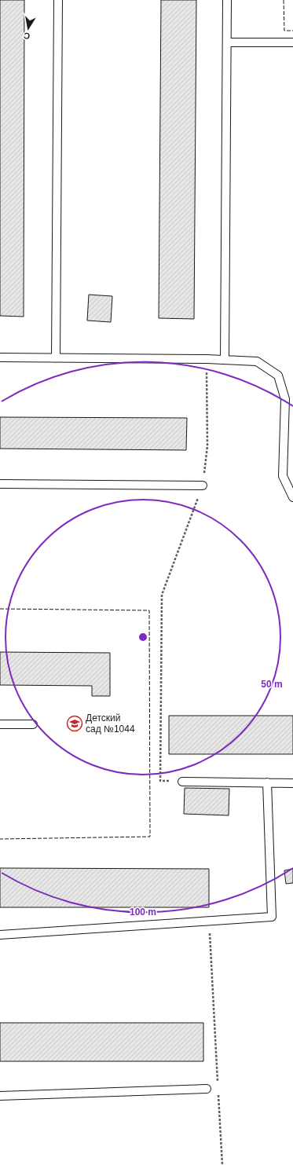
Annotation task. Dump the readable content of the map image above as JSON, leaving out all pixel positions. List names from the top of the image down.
{
  "places": {
    "school or university": ["Детский сад №1044"]
  },
  "north": "bottom",
  "rings": ["50 m", "100 m"]
}
